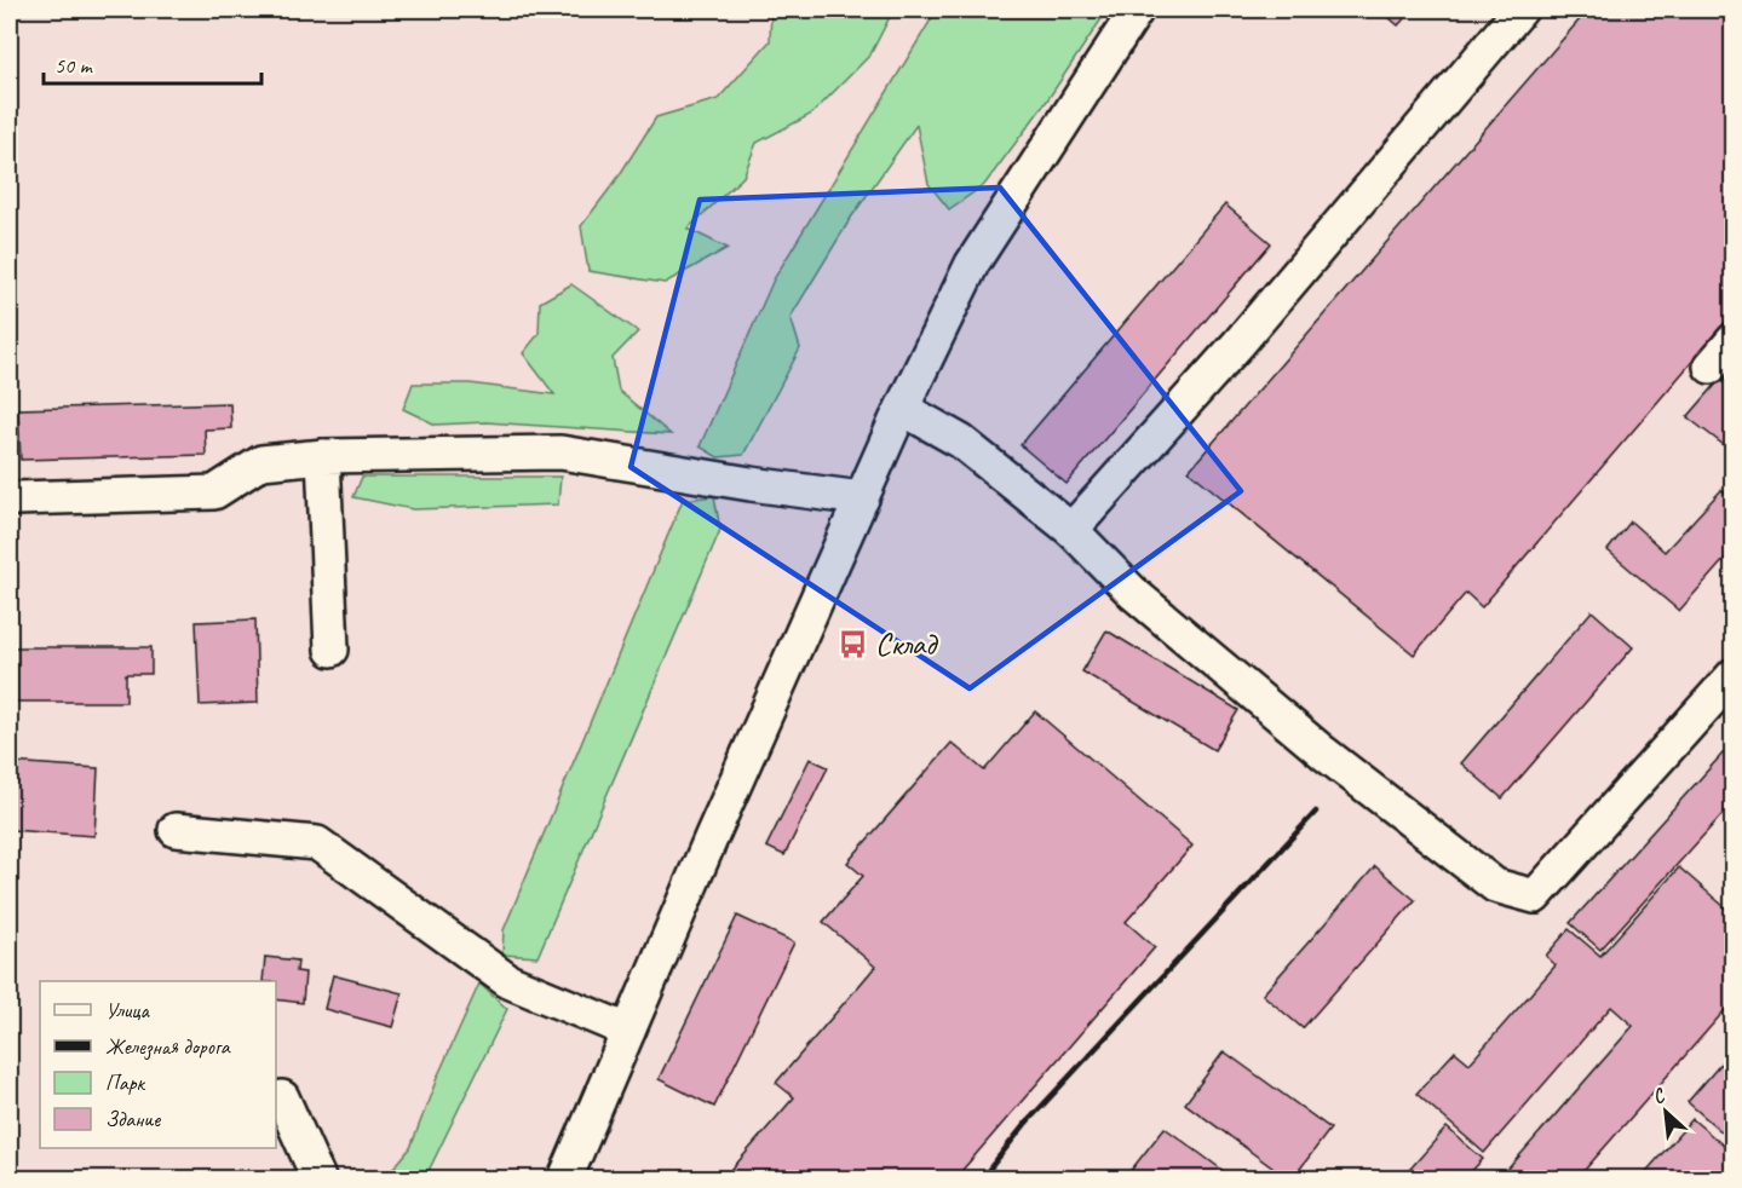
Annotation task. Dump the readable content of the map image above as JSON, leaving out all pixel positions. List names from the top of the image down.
{
  "places": {
    "bus stop": ["Склад"]
  },
  "legend": [
    "Улица",
    "Железная дорога",
    "Парк",
    "Здание"
  ],
  "scale_bar": "50 m",
  "north": "top left"
}
